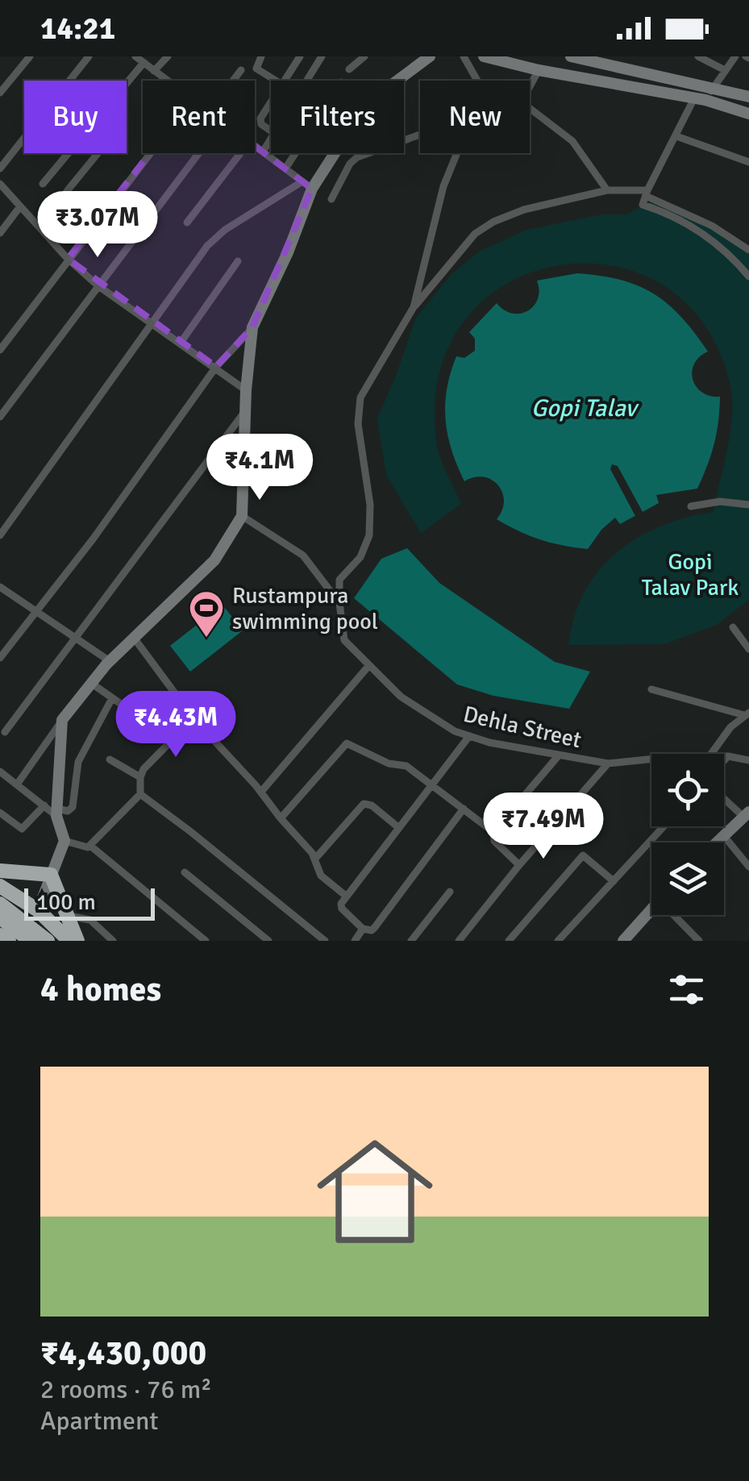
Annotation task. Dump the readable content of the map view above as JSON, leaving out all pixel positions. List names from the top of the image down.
{
  "streets": {
    "street": ["Dehla Street"]
  },
  "water": ["Gopi Talav"],
  "parks": ["Gopi Talav Park"],
  "places": {
    "sports": ["Rustampura swimming pool"]
  },
  "scale_bar": "100 m",
  "page": {
    "status": "14:21",
    "chip": [
      "Buy",
      "Rent",
      "Filters",
      "New"
    ],
    "price": [
      "₹3.07M",
      "₹4.1M",
      "₹4.43M",
      "₹7.49M"
    ],
    "scale": "100 m",
    "heading": "4 homes",
    "list": [
      {
        "name": "₹4,430,000",
        "note": "2 rooms · 76 m² · Apartment"
      }
    ]
  }
}
